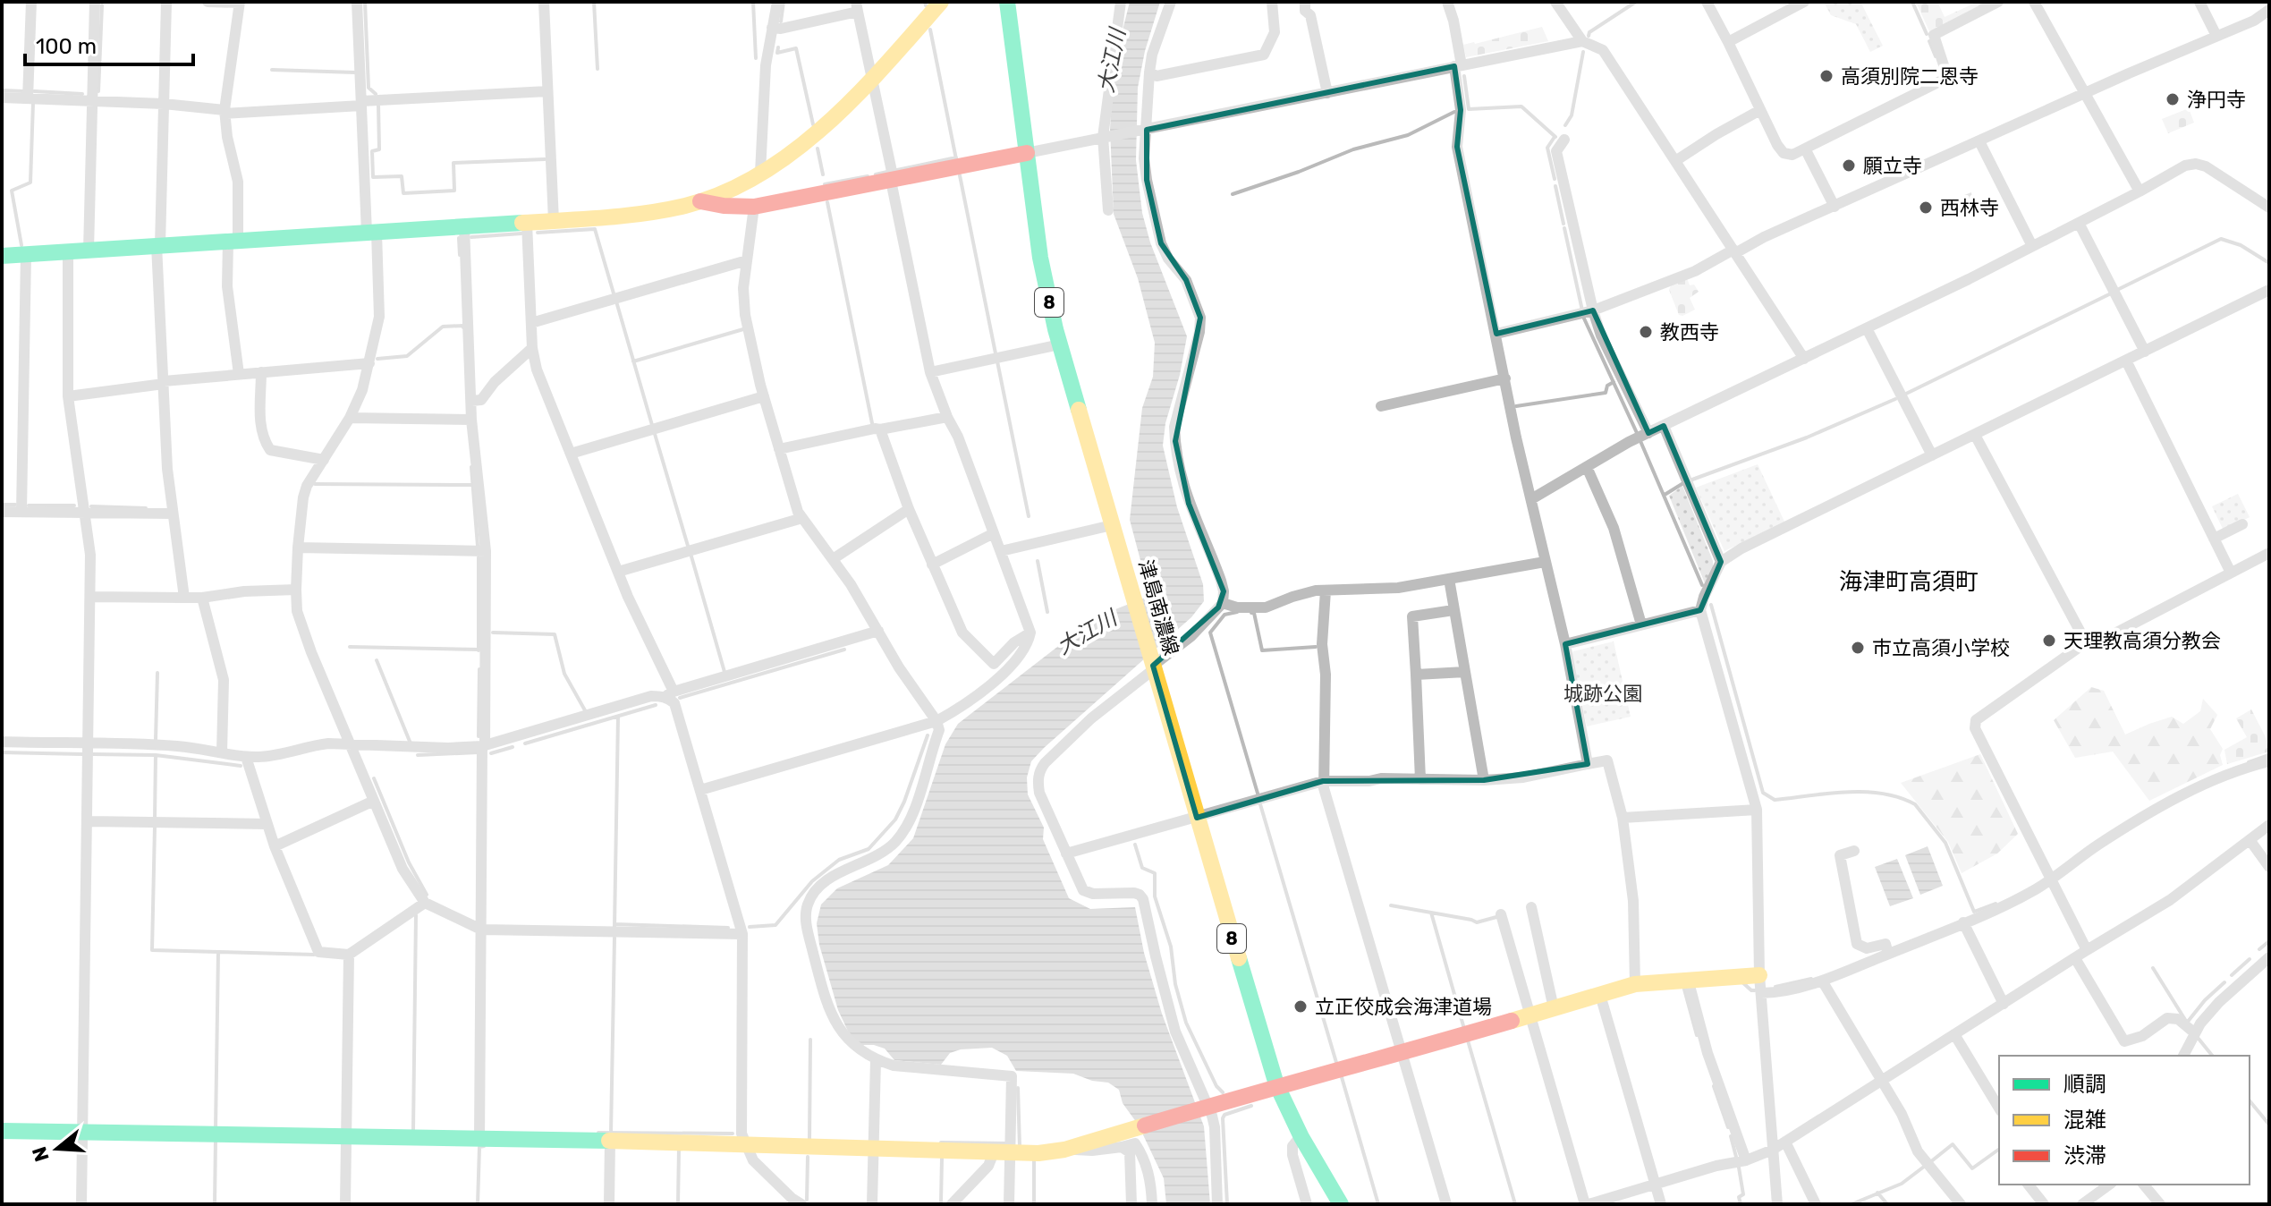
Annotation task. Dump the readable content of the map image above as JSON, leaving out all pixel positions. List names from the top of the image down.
{
  "streets": {
    "street": ["8", "津島南濃線"]
  },
  "districts": ["海津町高須町"],
  "water": ["大江川"],
  "parks": ["城跡公園"],
  "places": [
    "高須別院二恩寺",
    "浄円寺",
    "願立寺",
    "西林寺",
    "教西寺",
    "天理教高須分教会",
    "市立高須小学校",
    "立正佼成会海津道場"
  ],
  "legend": ["順調", "混雑", "渋滞"],
  "scale_bar": "100 m",
  "north": "left"
}
